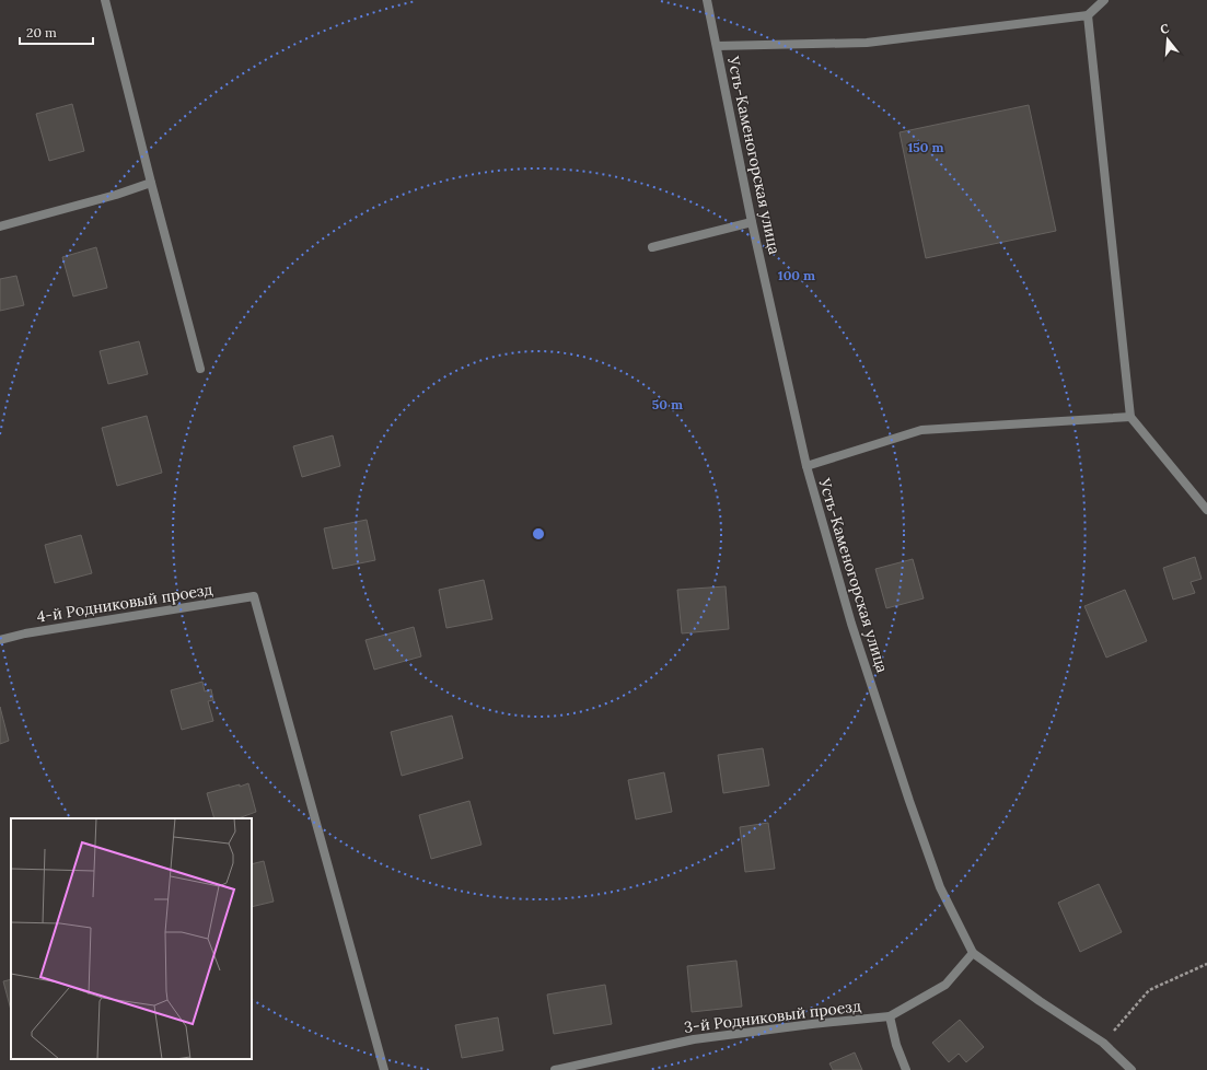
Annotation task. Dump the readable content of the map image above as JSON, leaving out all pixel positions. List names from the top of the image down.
{
  "streets": {
    "street": ["Усть-Каменогорская улица", "4-й Родниковый проезд", "3-й Родниковый проезд"]
  },
  "crossings": [
    ["Усть-Каменогорская улица", "3-й Родниковый проезд"]
  ],
  "scale_bar": "20 m",
  "north": "top",
  "rings": ["150 m", "100 m", "50 m"]
}
